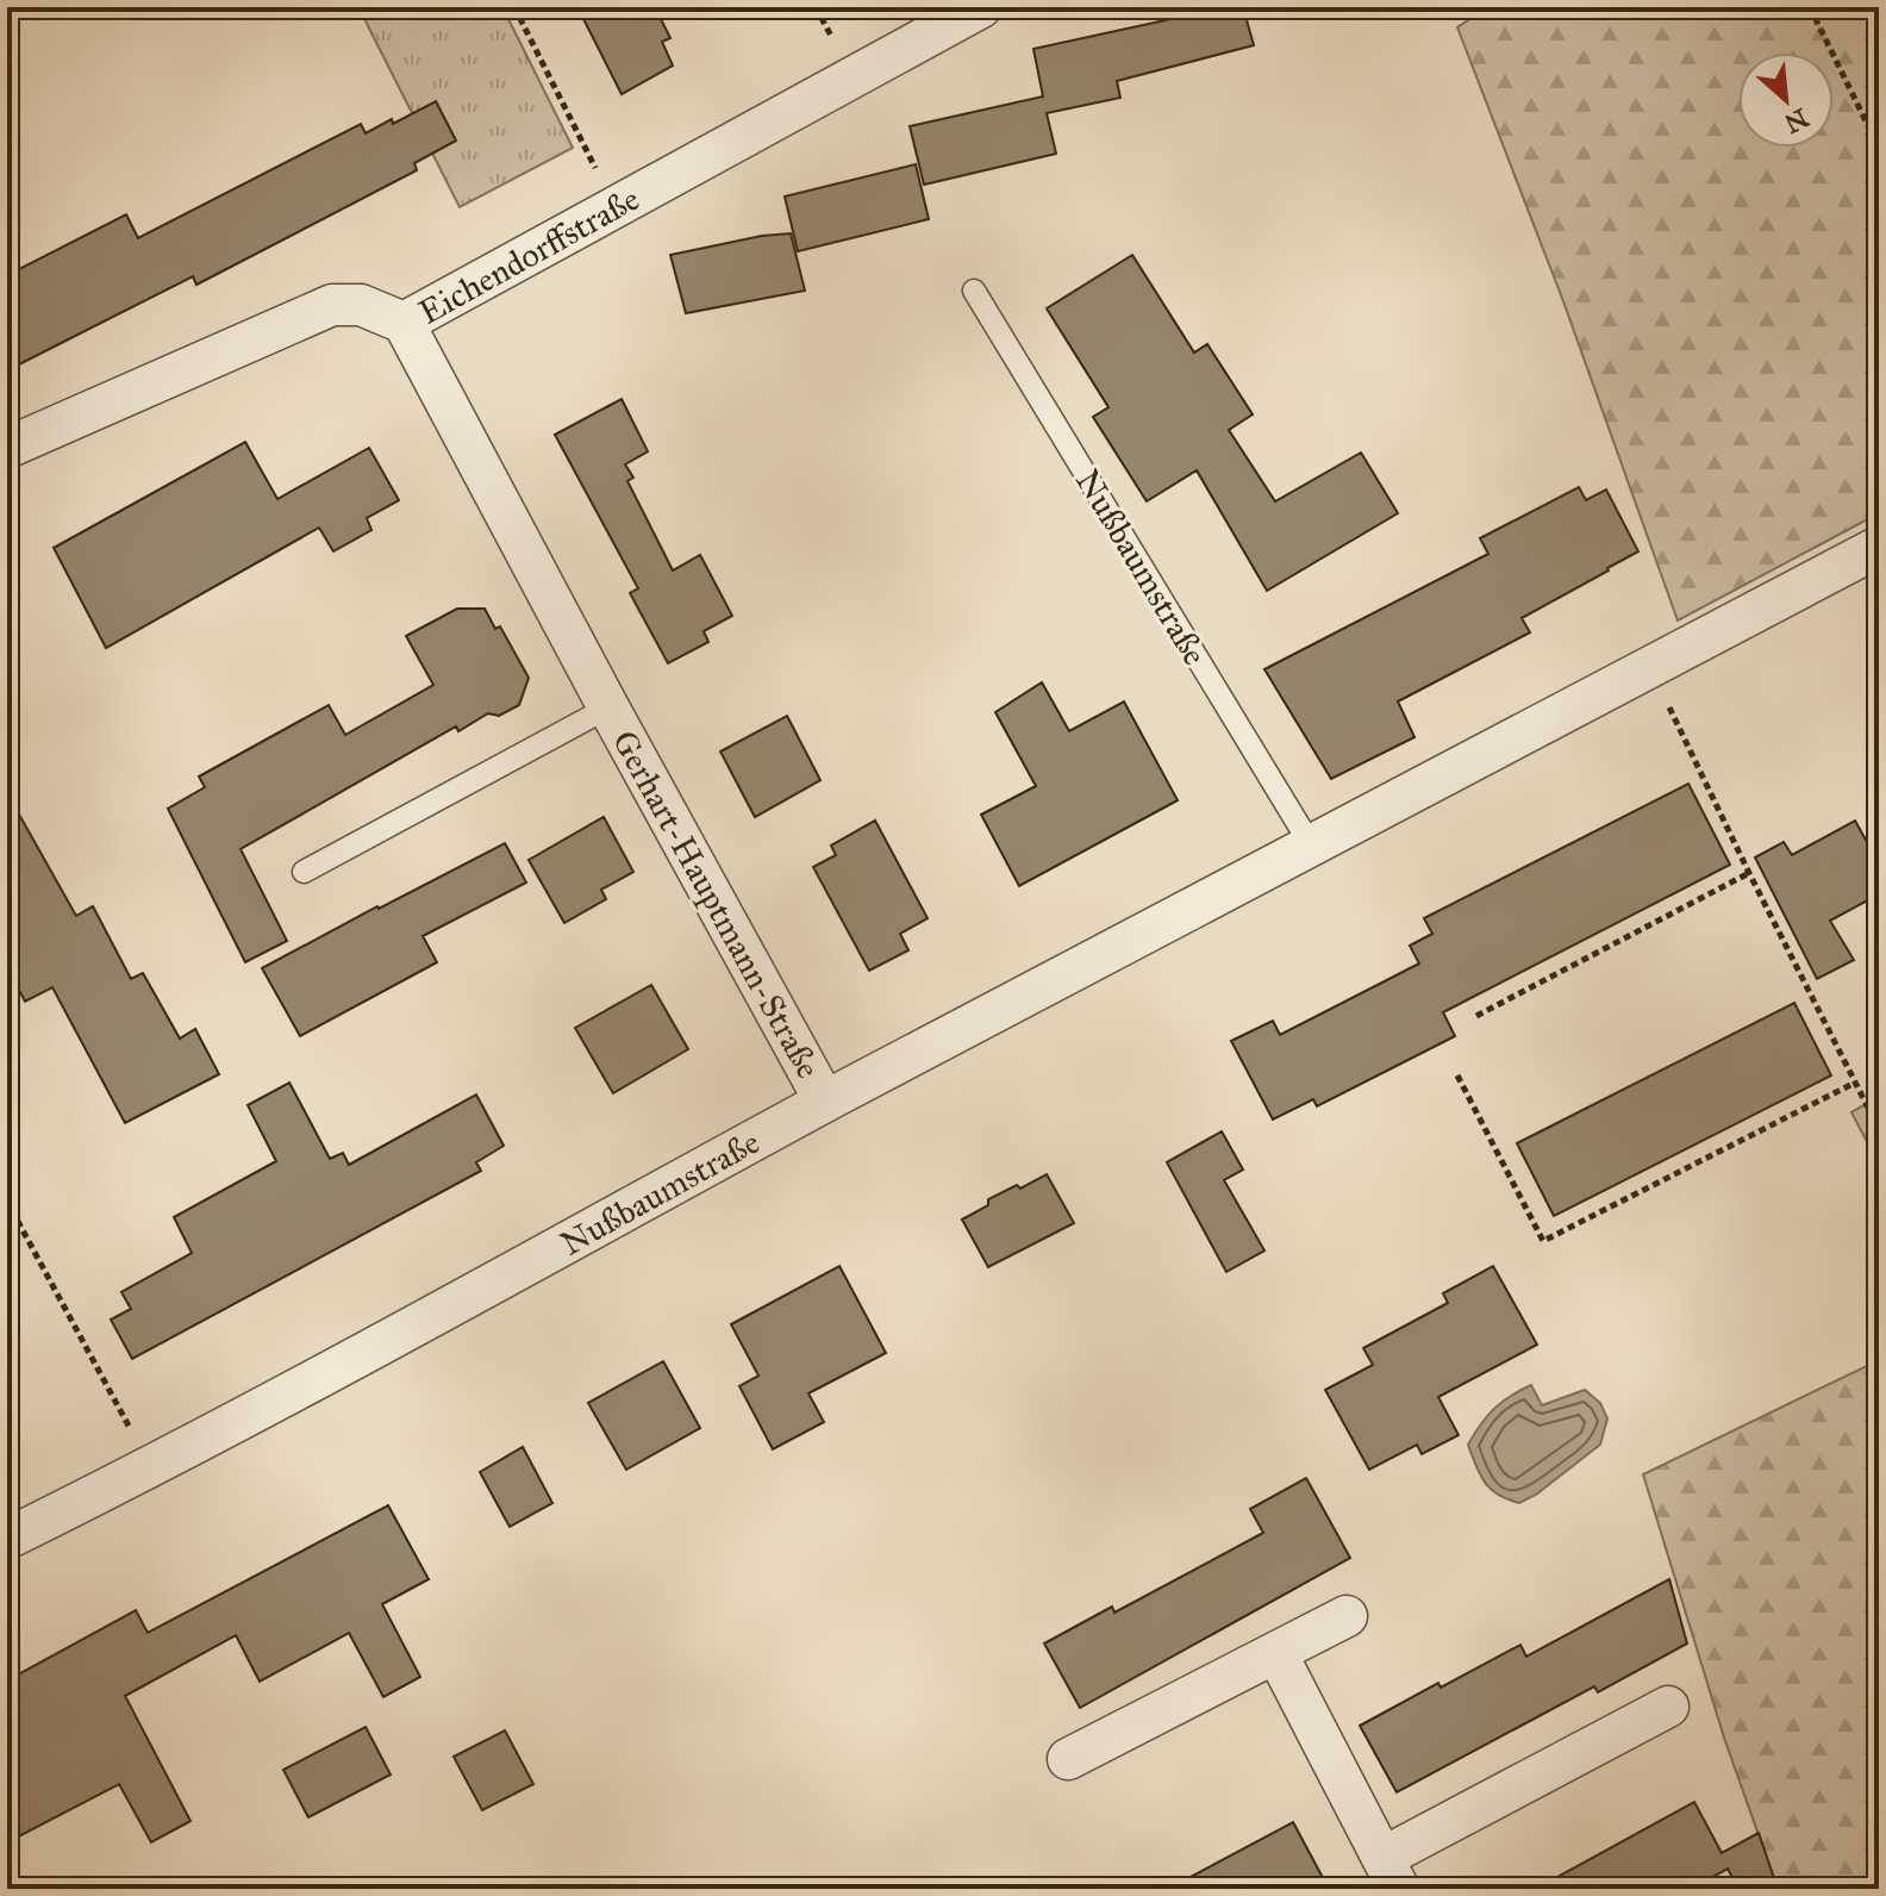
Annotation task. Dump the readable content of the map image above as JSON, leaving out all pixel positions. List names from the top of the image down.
{
  "streets": {
    "street": ["Eichendorffstraße", "Nußbaumstraße", "Gerhart-Hauptmann-Straße"]
  },
  "crossings": [
    ["Eichendorffstraße", "Gerhart-Hauptmann-Straße"],
    ["Nußbaumstraße", "Gerhart-Hauptmann-Straße"]
  ],
  "north": "bottom right"
}
